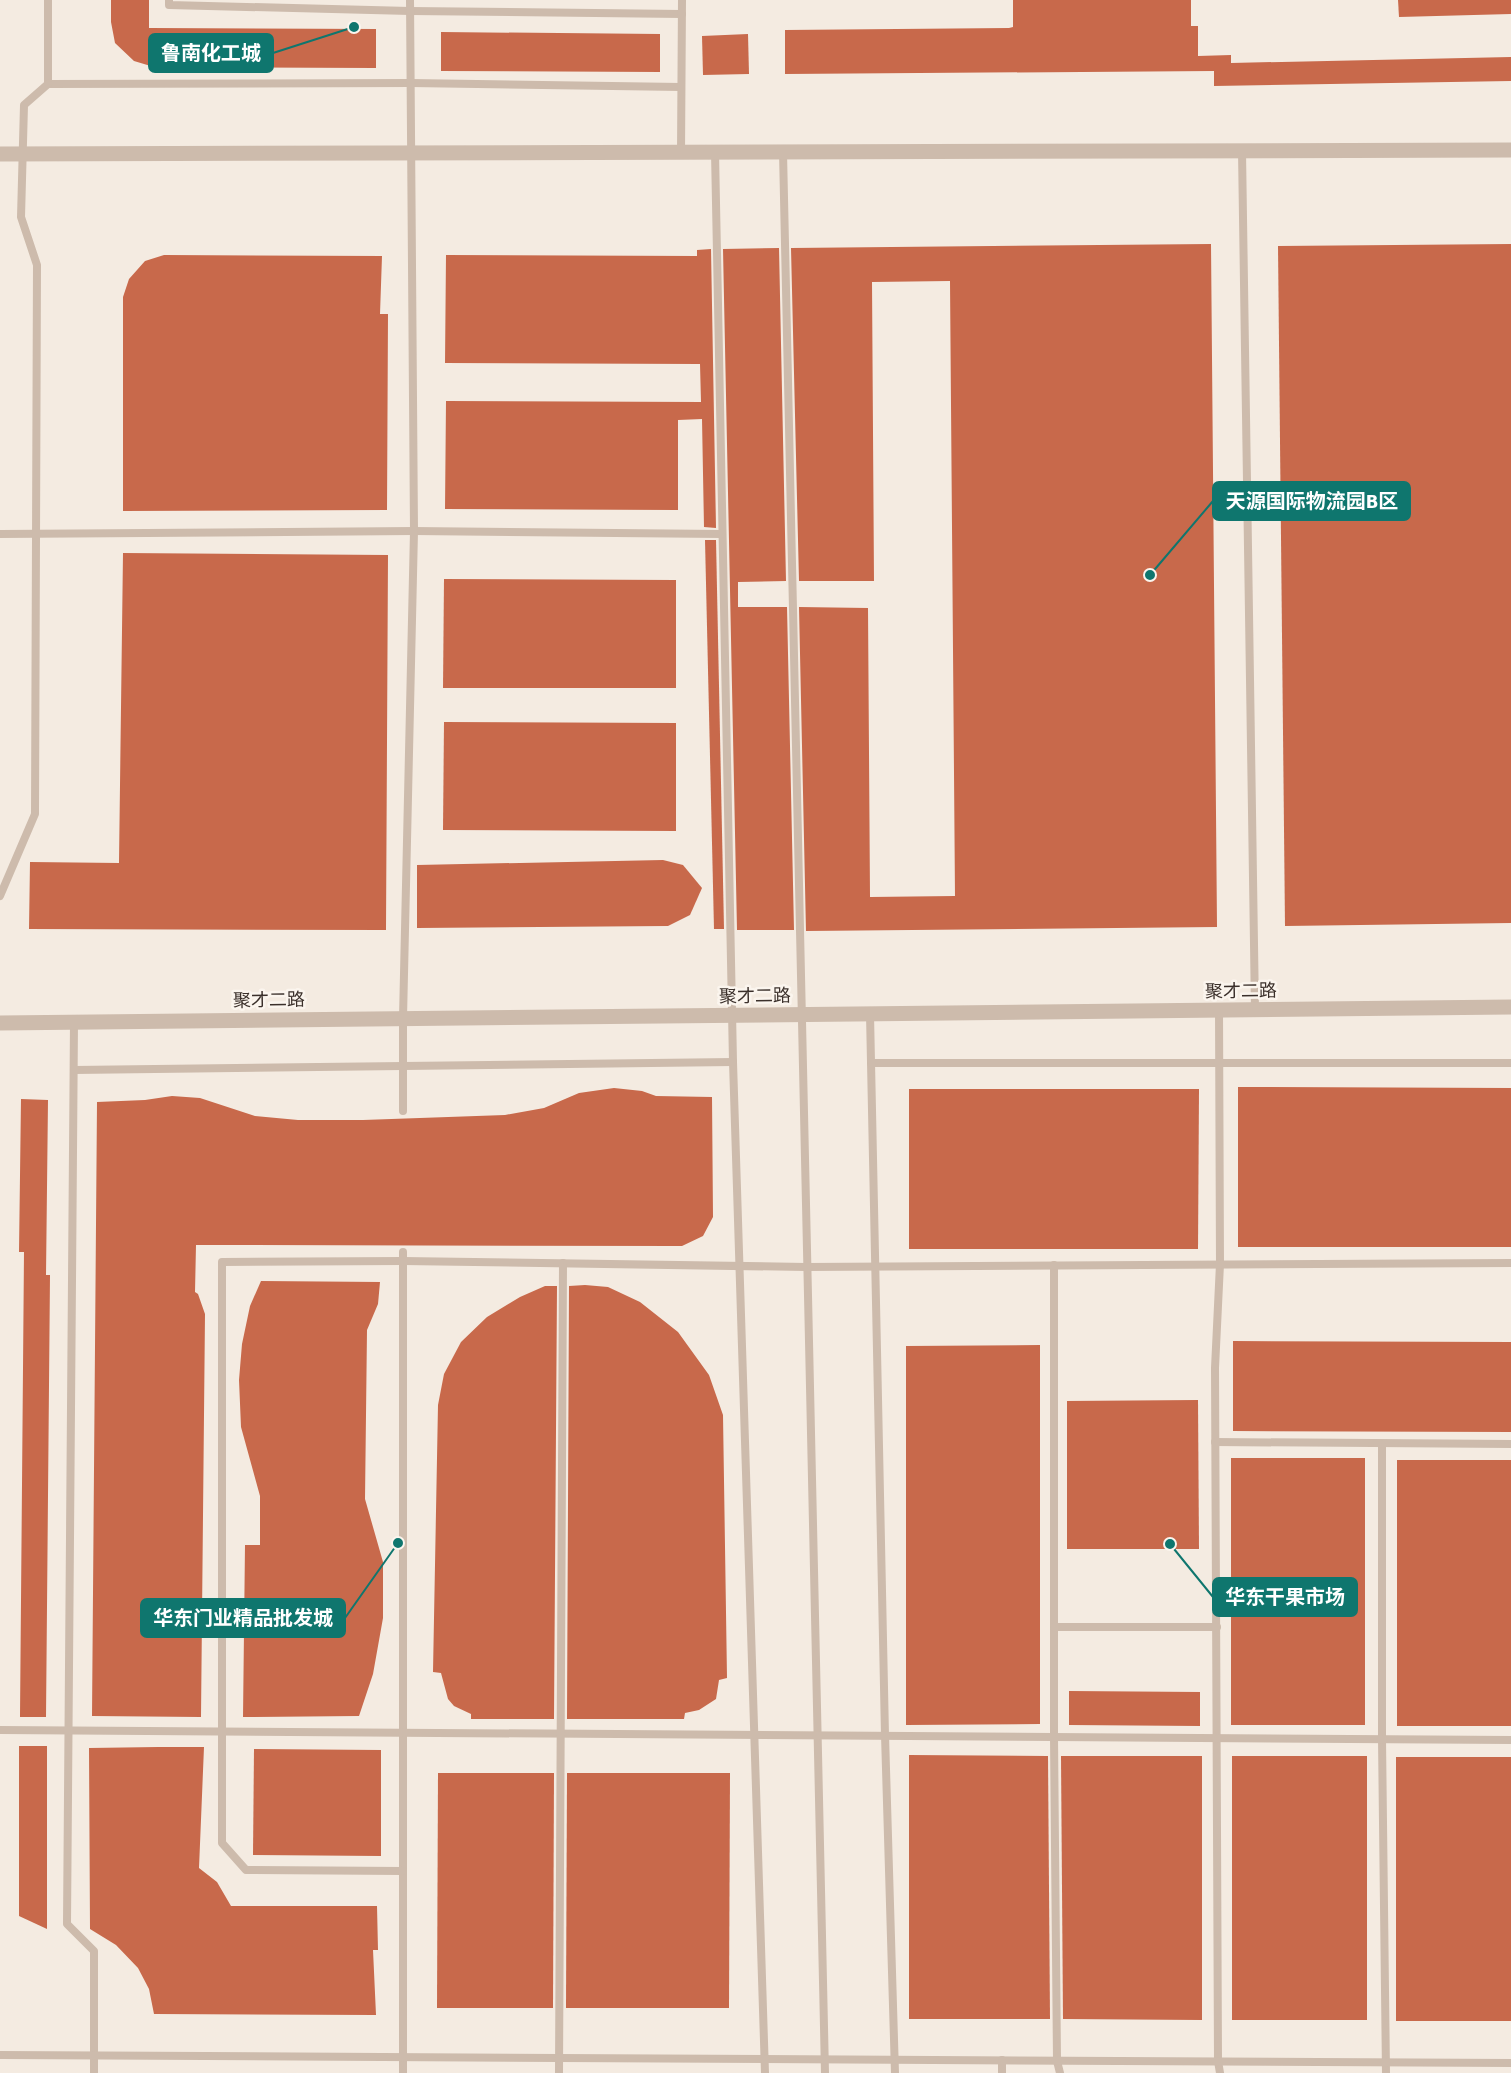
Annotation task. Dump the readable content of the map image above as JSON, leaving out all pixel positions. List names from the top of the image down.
{
  "streets": {
    "street": ["聚才二路"]
  },
  "places": [
    "鲁南化工城",
    "天源国际物流园B区",
    "华东门业精品批发城",
    "华东干果市场"
  ]
}
